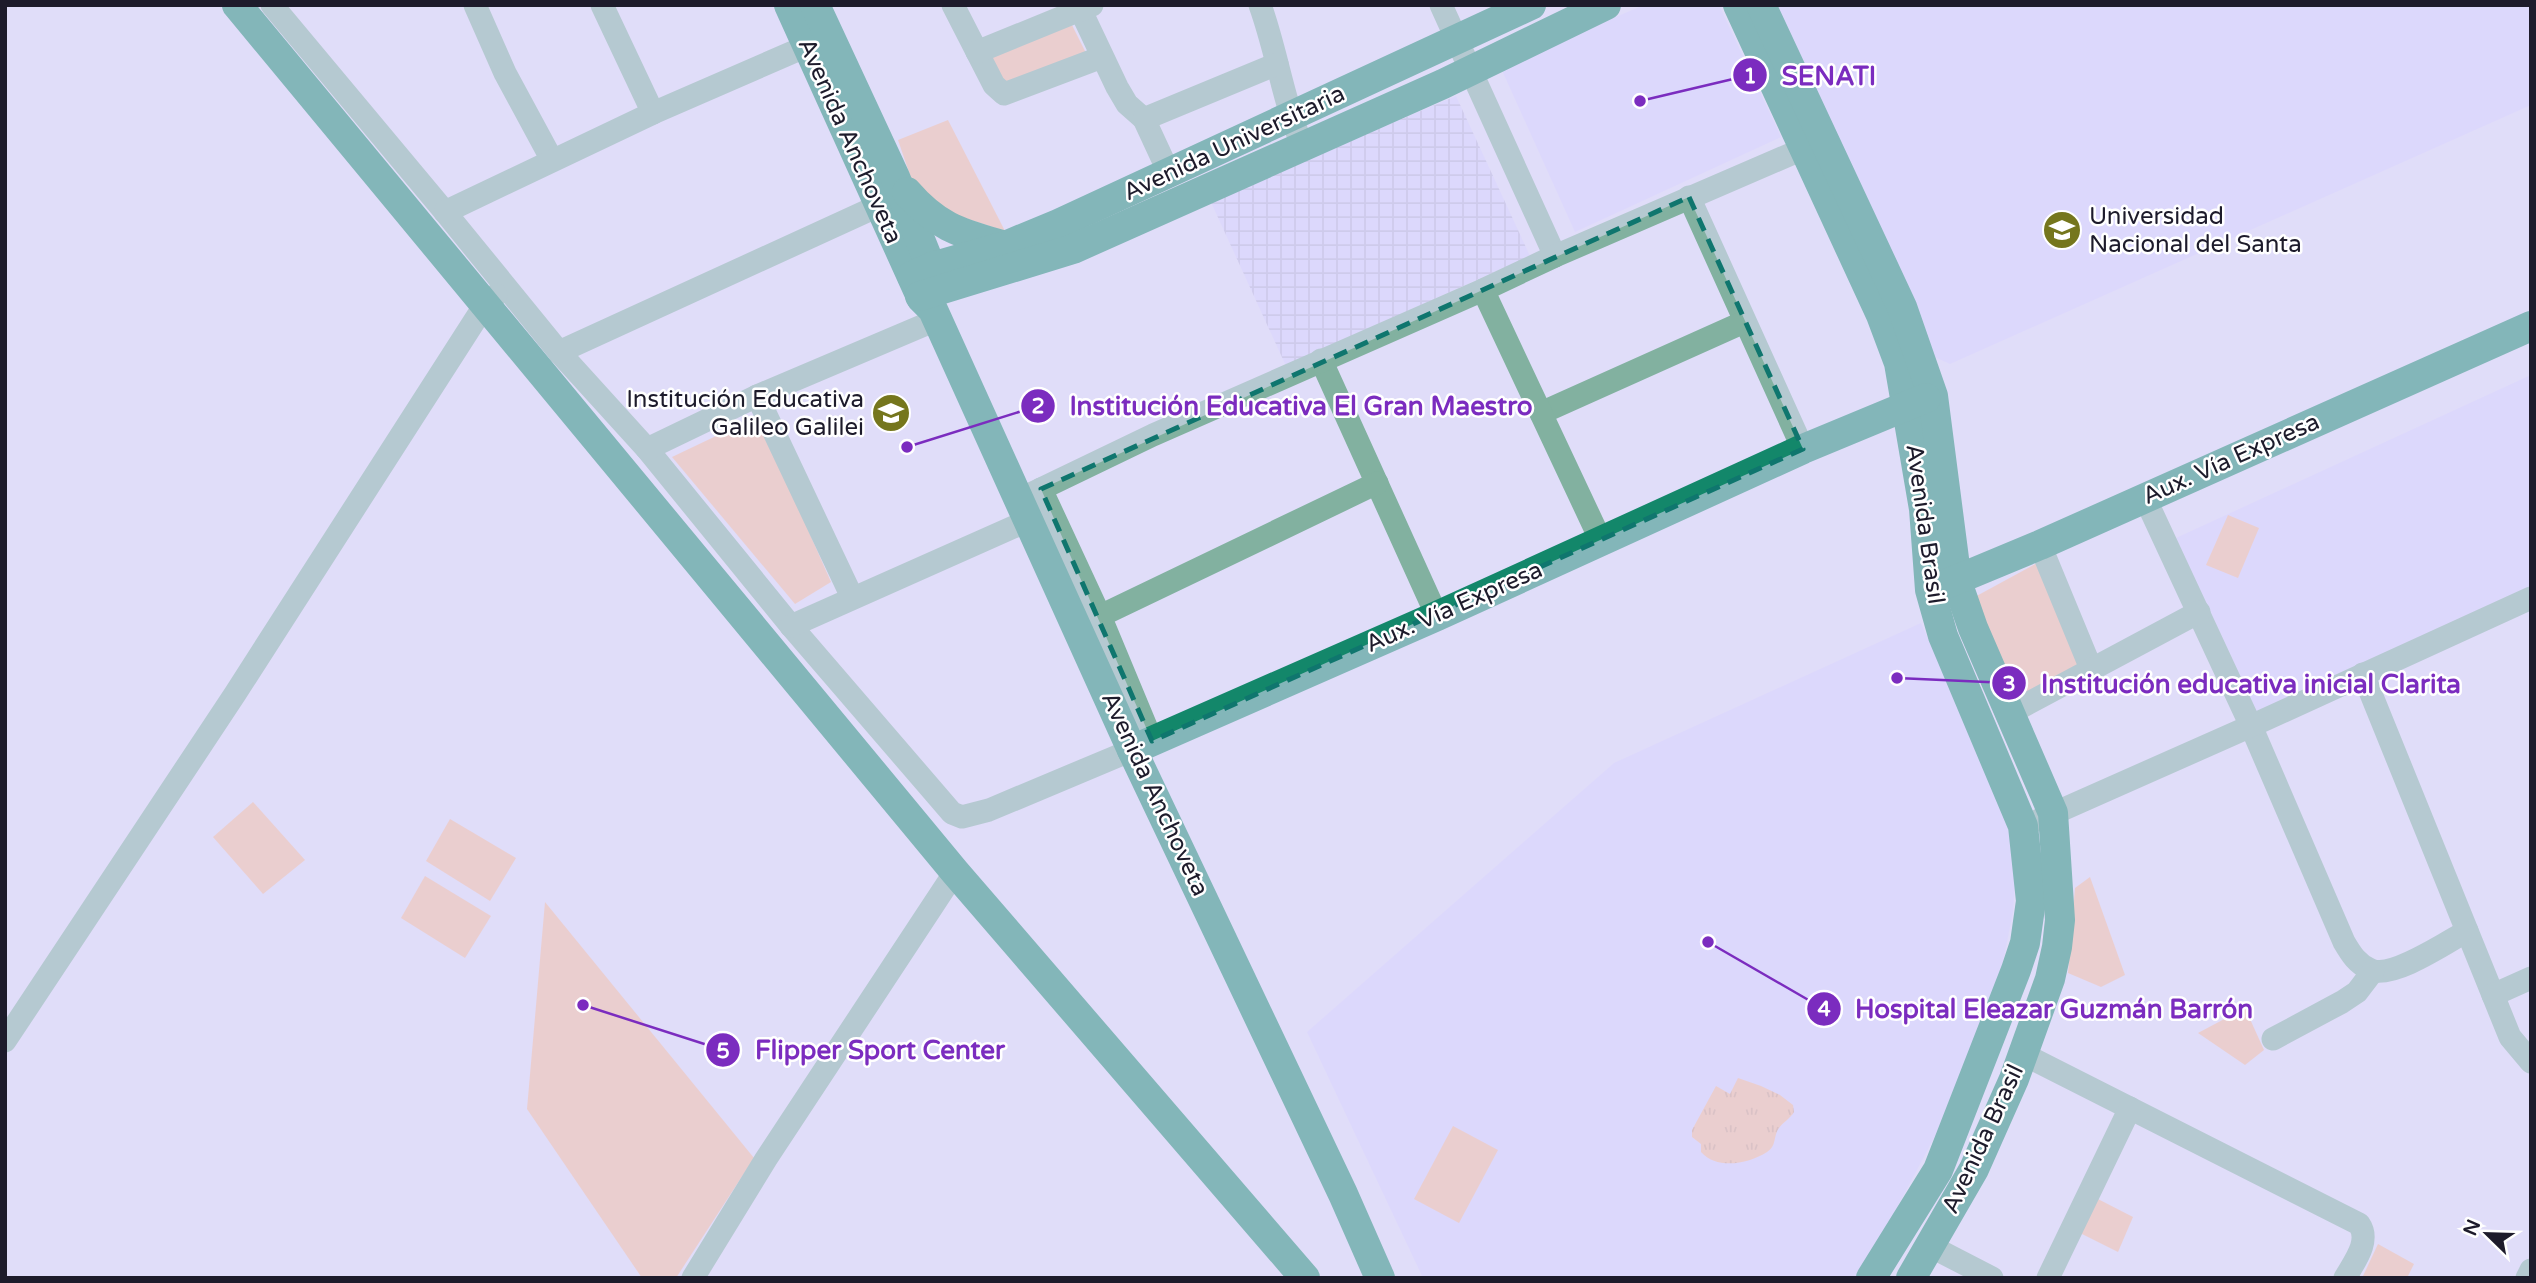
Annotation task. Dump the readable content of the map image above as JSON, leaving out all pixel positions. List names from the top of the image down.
{
  "streets": {
    "main road": [
      "Avenida Anchoveta",
      "Avenida Universitaria",
      "Aux. Vía Expresa",
      "Avenida Brasil"
    ]
  },
  "crossings": [
    ["Avenida Anchoveta", "Avenida Universitaria"],
    ["Avenida Anchoveta", "Aux. Vía Expresa"],
    ["Aux. Vía Expresa", "Avenida Brasil"]
  ],
  "places": {
    "other": [
      "SENATI",
      "Institución Educativa El Gran Maestro",
      "Institución educativa inicial Clarita",
      "Hospital Eleazar Guzmán Barrón",
      "Flipper Sport Center"
    ],
    "school or university": ["Universidad Nacional del Santa", "Institución Educativa Galileo Galilei"]
  },
  "north": "top left"
}
